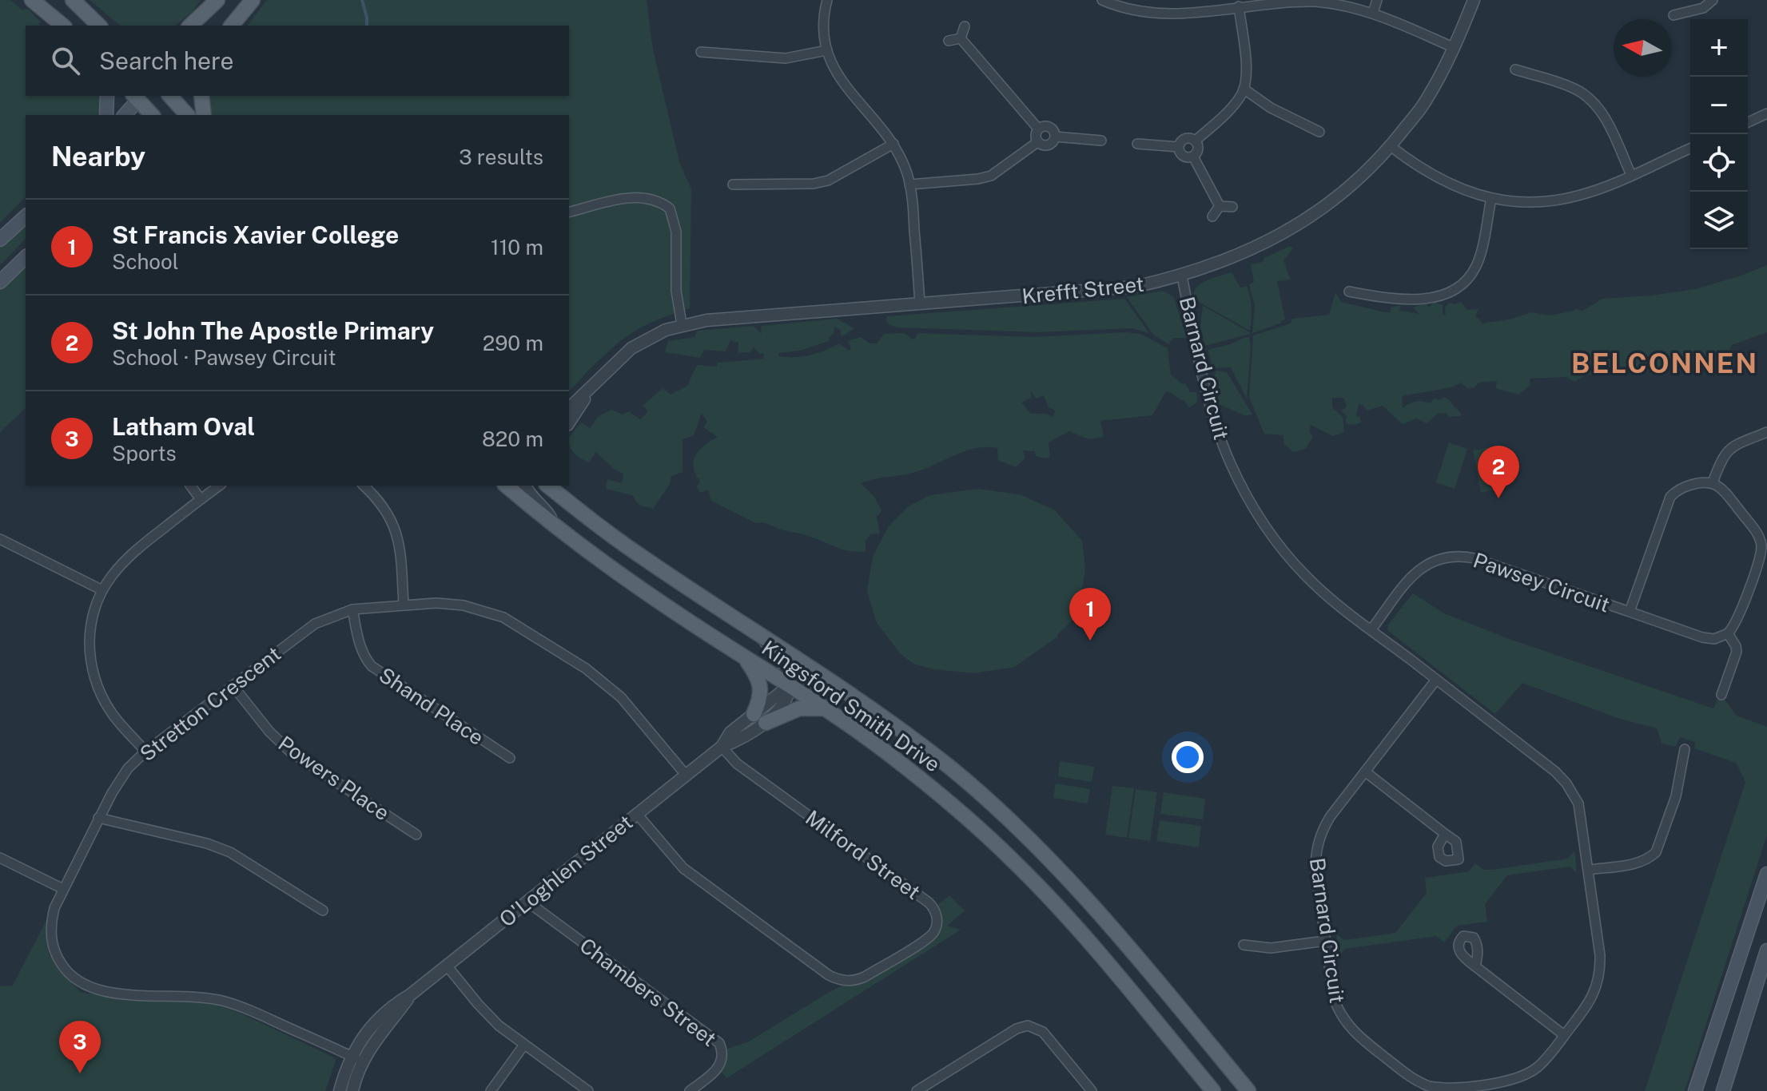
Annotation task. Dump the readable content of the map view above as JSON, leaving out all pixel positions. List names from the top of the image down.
{
  "streets": {
    "main road": ["Kingsford Smith Drive"],
    "street": [
      "Krefft Street",
      "Barnard Circuit",
      "Pawsey Circuit",
      "Stretton Crescent",
      "Shand Place",
      "Powers Place",
      "Milford Street",
      "O'Loghlen Street",
      "Chambers Street"
    ]
  },
  "crossings": [
    ["Krefft Street", "Barnard Circuit"],
    ["Barnard Circuit", "Pawsey Circuit"],
    ["Stretton Crescent", "Shand Place"],
    ["Stretton Crescent", "Powers Place"],
    ["Stretton Crescent", "O'Loghlen Street"],
    ["Kingsford Smith Drive", "O'Loghlen Street"],
    ["Milford Street", "O'Loghlen Street"],
    ["O'Loghlen Street", "Chambers Street"]
  ],
  "districts": ["BELCONNEN"],
  "north": "left",
  "page": {
    "map_buttons": ["+", "−"],
    "search": "Search here",
    "heading": ["Nearby", "3 results"],
    "list": [
      {
        "mark": "1",
        "name": "St Francis Xavier College",
        "note": "School",
        "value": "110 m"
      },
      {
        "mark": "2",
        "name": "St John The Apostle Primary",
        "note": "School · Pawsey Circuit",
        "value": "290 m"
      },
      {
        "mark": "3",
        "name": "Latham Oval",
        "note": "Sports",
        "value": "820 m"
      }
    ],
    "pins": ["2", "1", "3"]
  }
}
